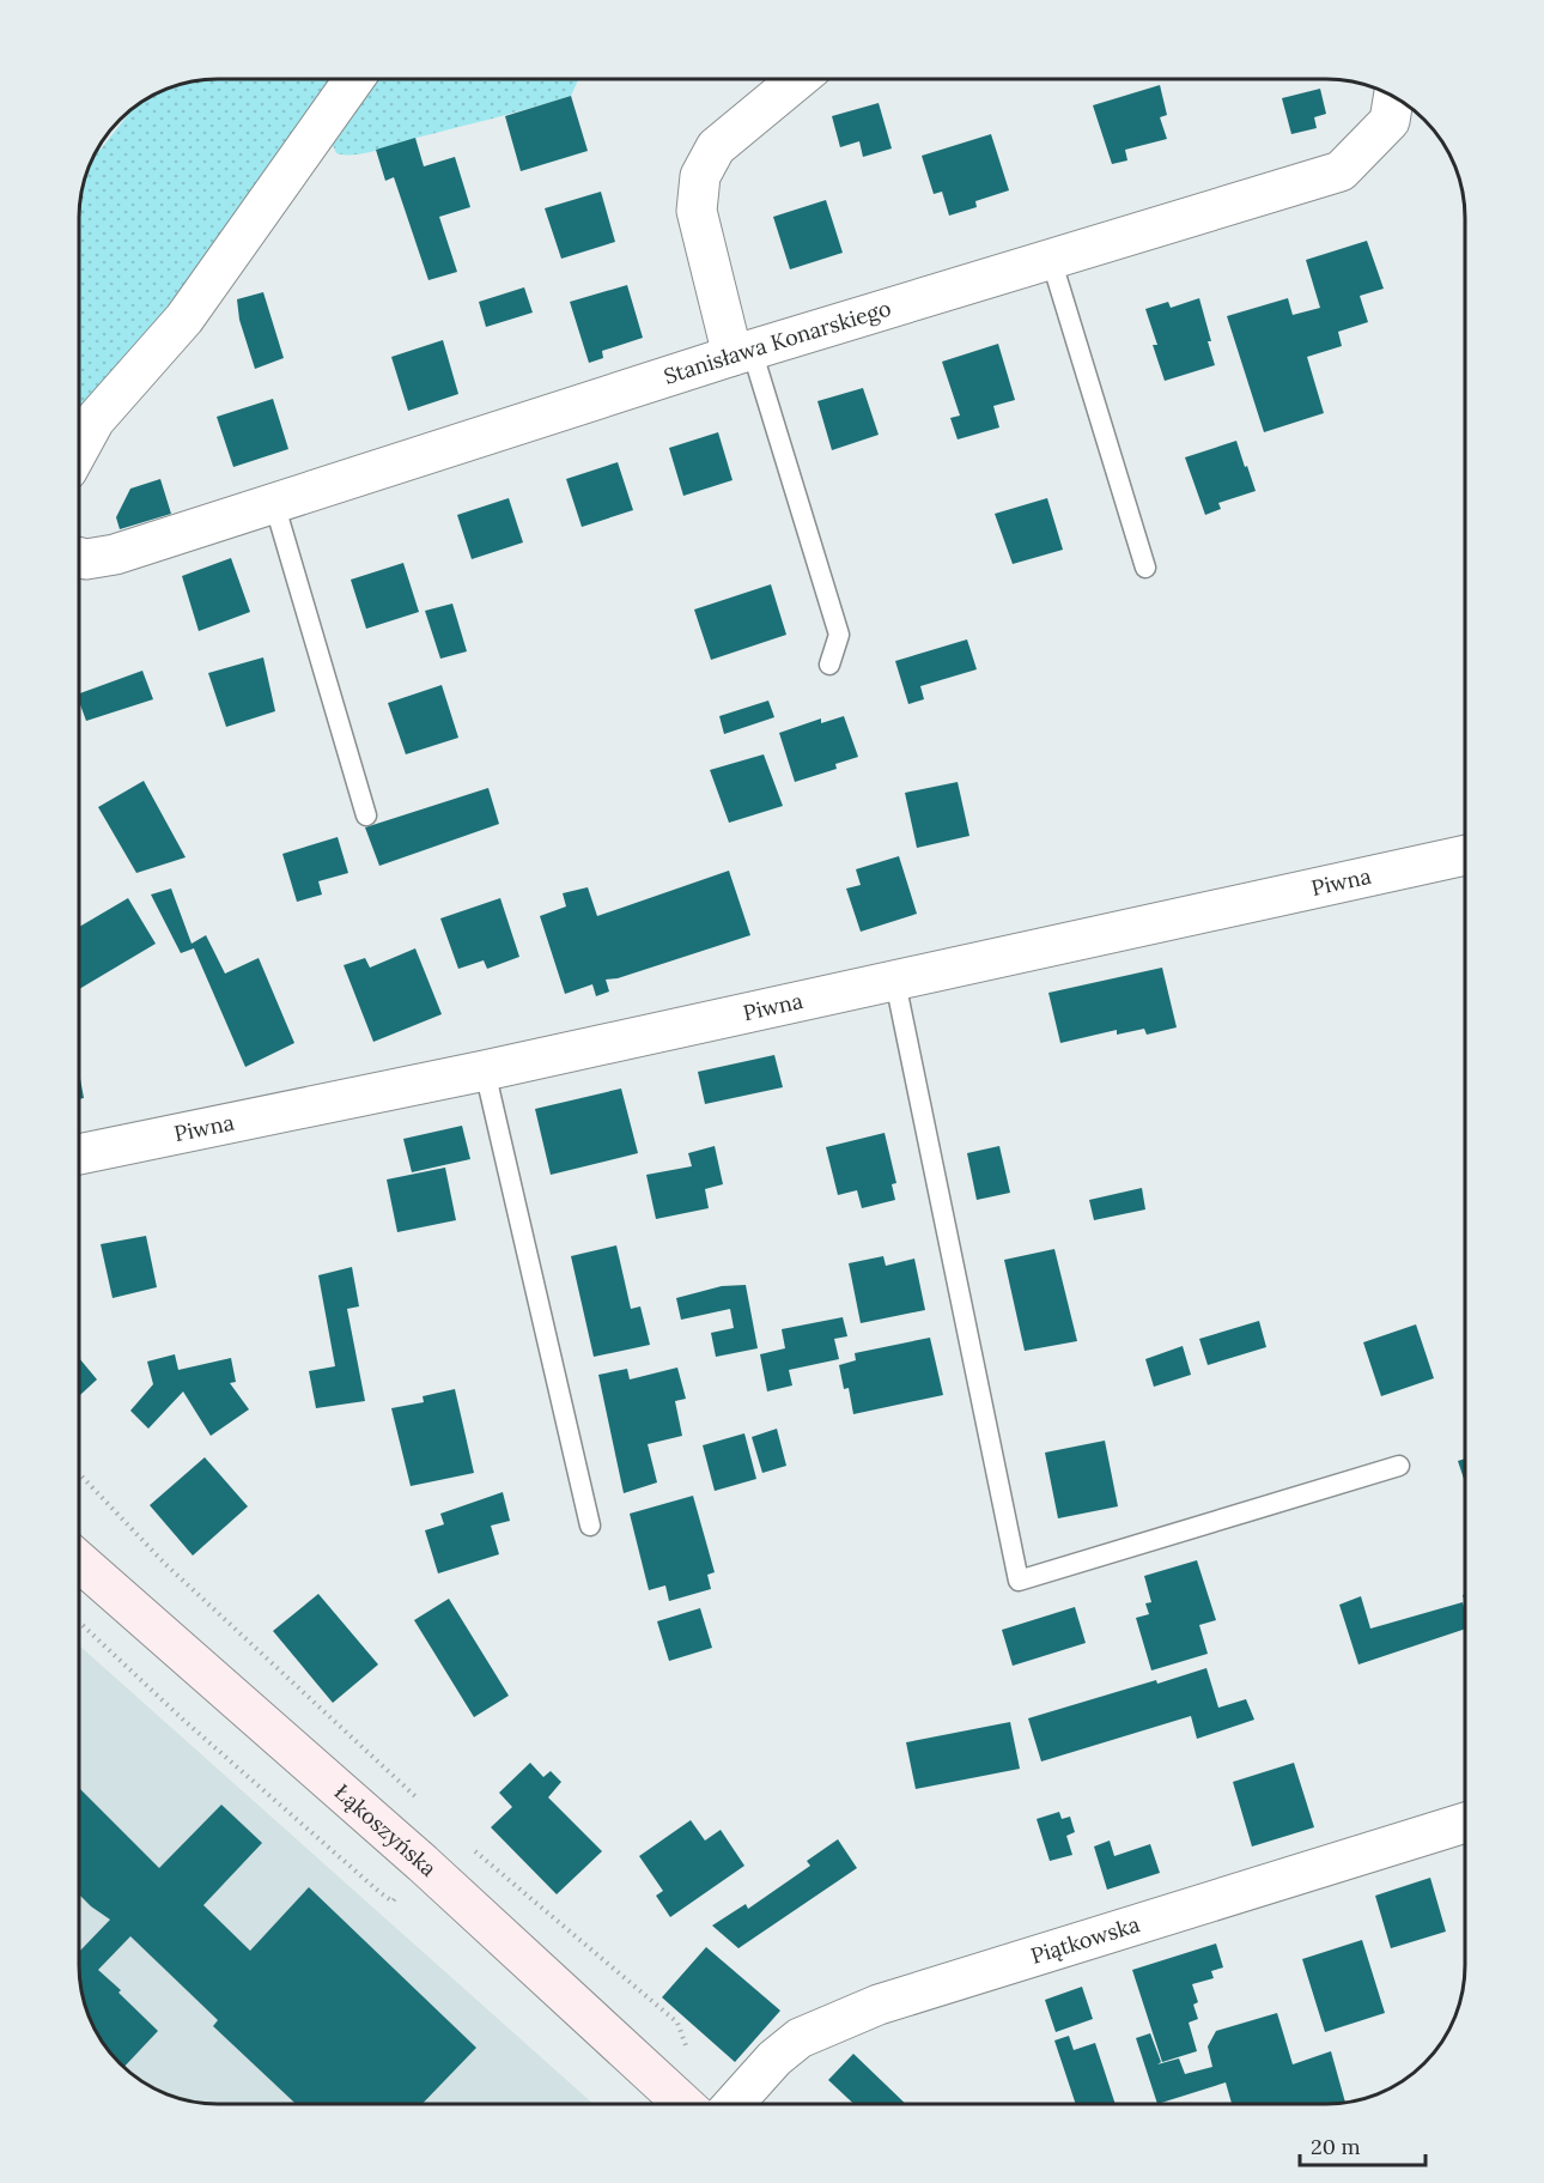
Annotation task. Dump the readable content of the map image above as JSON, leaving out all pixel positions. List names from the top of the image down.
{
  "streets": {
    "street": [
      "Stanisława Konarskiego",
      "Piwna",
      "Łąkoszyńska",
      "Piątkowska"
    ]
  },
  "scale_bar": "20 m"
}
